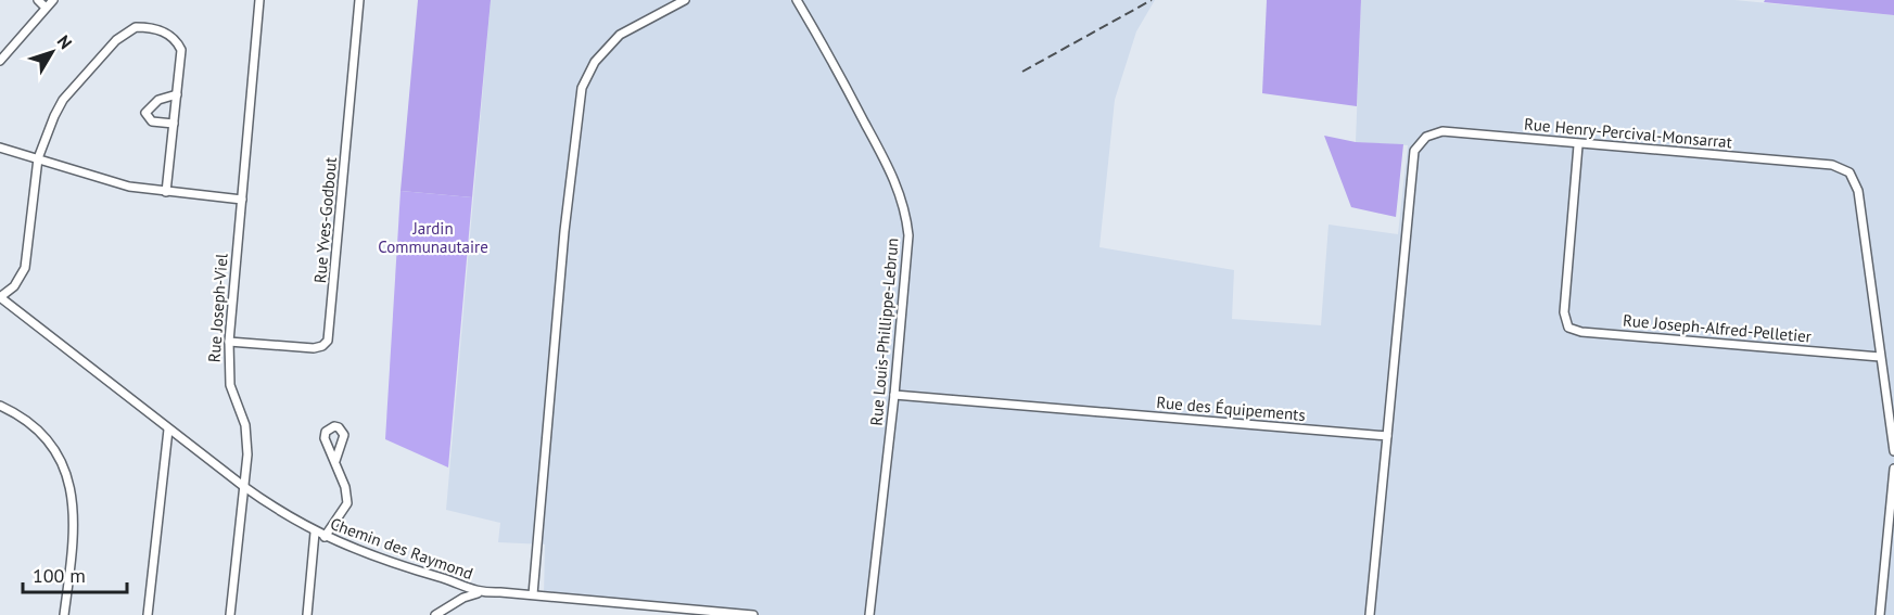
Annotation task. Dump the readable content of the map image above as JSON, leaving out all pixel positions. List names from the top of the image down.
{
  "streets": {
    "street": [
      "Rue Henry-Percival-Monsarrat",
      "Rue Yves-Godbout",
      "Rue Joseph-Viel",
      "Rue Joseph-Alfred-Pelletier",
      "Rue Louis-Phillippe-Lebrun",
      "Rue des Équipements",
      "Chemin des Raymond"
    ]
  },
  "crossings": [
    ["Rue Henry-Percival-Monsarrat", "Rue Joseph-Alfred-Pelletier"],
    ["Rue Henry-Percival-Monsarrat", "Rue des Équipements"],
    ["Rue Yves-Godbout", "Rue Joseph-Viel"],
    ["Rue Joseph-Viel", "Chemin des Raymond"],
    ["Rue Louis-Phillippe-Lebrun", "Rue des Équipements"]
  ],
  "parks": ["Jardin Communautaire"],
  "scale_bar": "100 m",
  "north": "top right"
}
